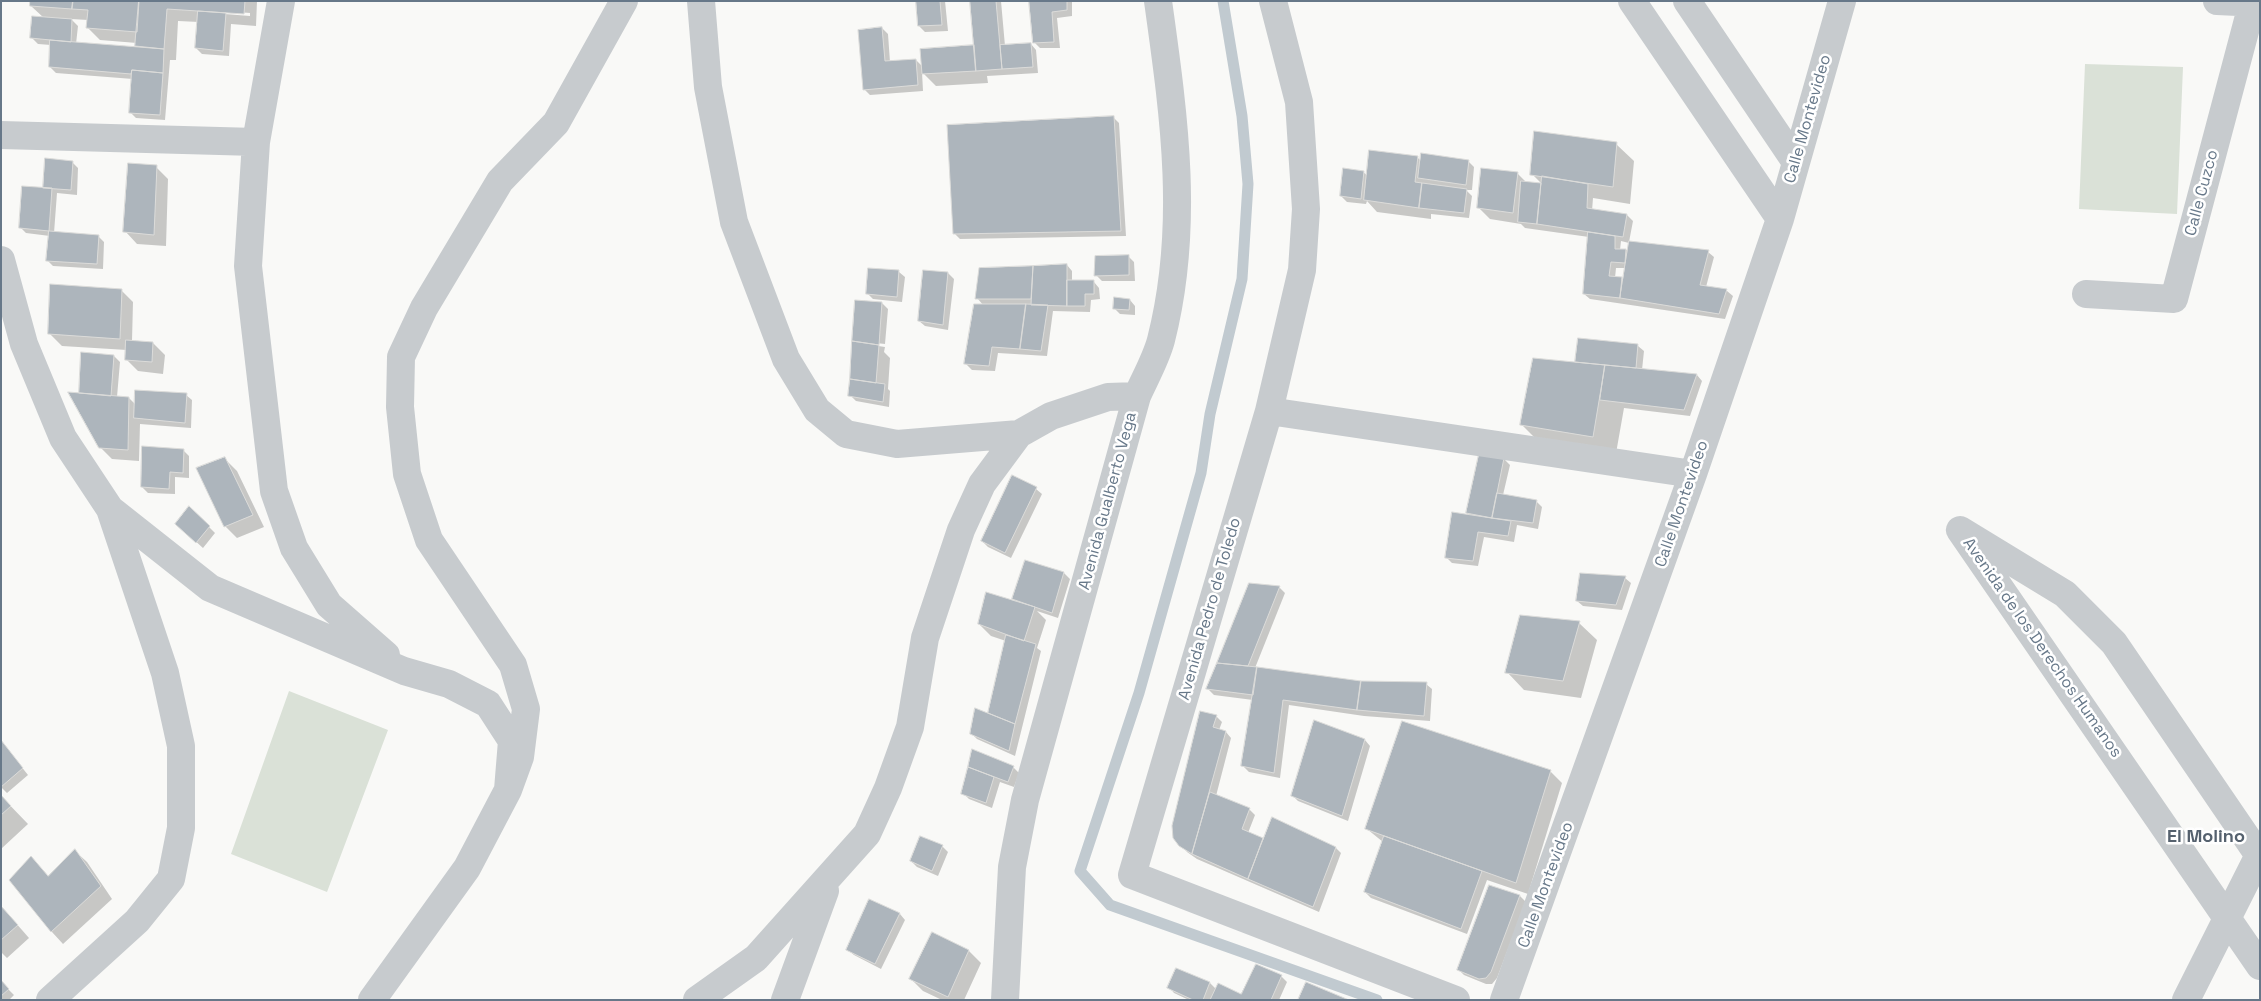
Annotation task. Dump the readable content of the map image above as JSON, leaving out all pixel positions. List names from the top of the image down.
{
  "streets": {
    "street": [
      "Calle Montevideo",
      "Calle Cuzco",
      "Avenida Gualberto Vega",
      "Avenida Pedro de Toledo",
      "Avenida de los Derechos Humanos"
    ]
  },
  "districts": ["El Molino"]
}
